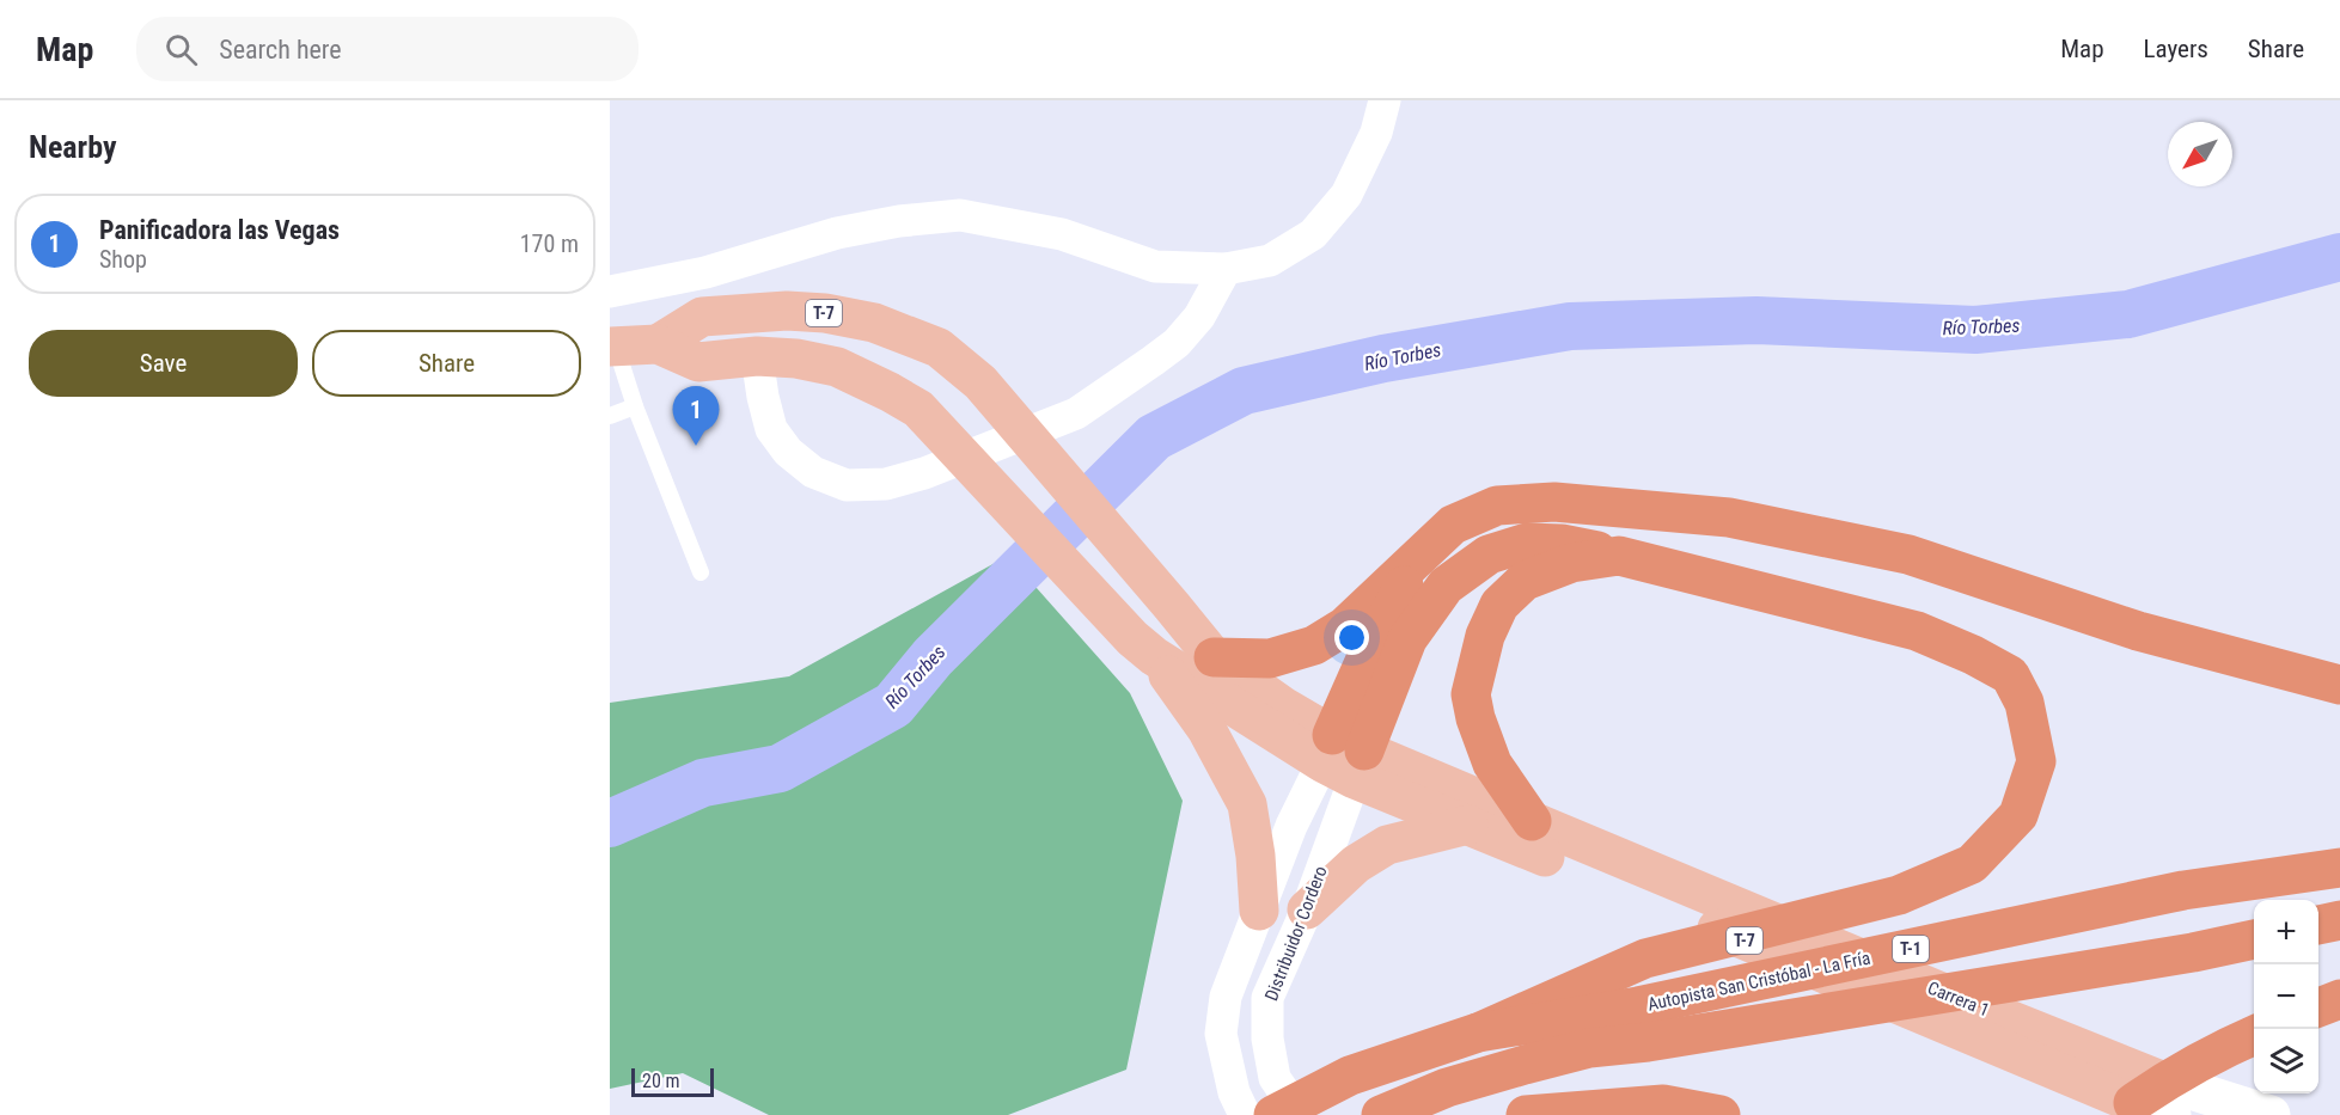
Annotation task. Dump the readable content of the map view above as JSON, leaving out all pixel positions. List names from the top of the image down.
{
  "streets": {
    "highway": ["T-1", "Autopista San Cristóbal - La Fría"],
    "main road": ["T-7", "Carrera 1"],
    "street": ["Distribuidor Cordero"]
  },
  "crossings": [
    ["T-7", "Distribuidor Cordero"],
    ["T-7", "Carrera 1"],
    ["Distribuidor Cordero", "Carrera 1"]
  ],
  "water": ["Río Torbes"],
  "scale_bar": "20 m",
  "north": "bottom left",
  "page": {
    "header": "Map",
    "search": "Search here",
    "nav": ["Map", "Layers", "Share"],
    "heading": "Nearby",
    "list": [
      {
        "mark": "1",
        "name": "Panificadora las Vegas",
        "note": "Shop",
        "value": "170 m"
      }
    ],
    "buttons": ["Save", "Share"],
    "pins": "1",
    "map_buttons": ["+", "−"],
    "scale": "20 m"
  }
}
